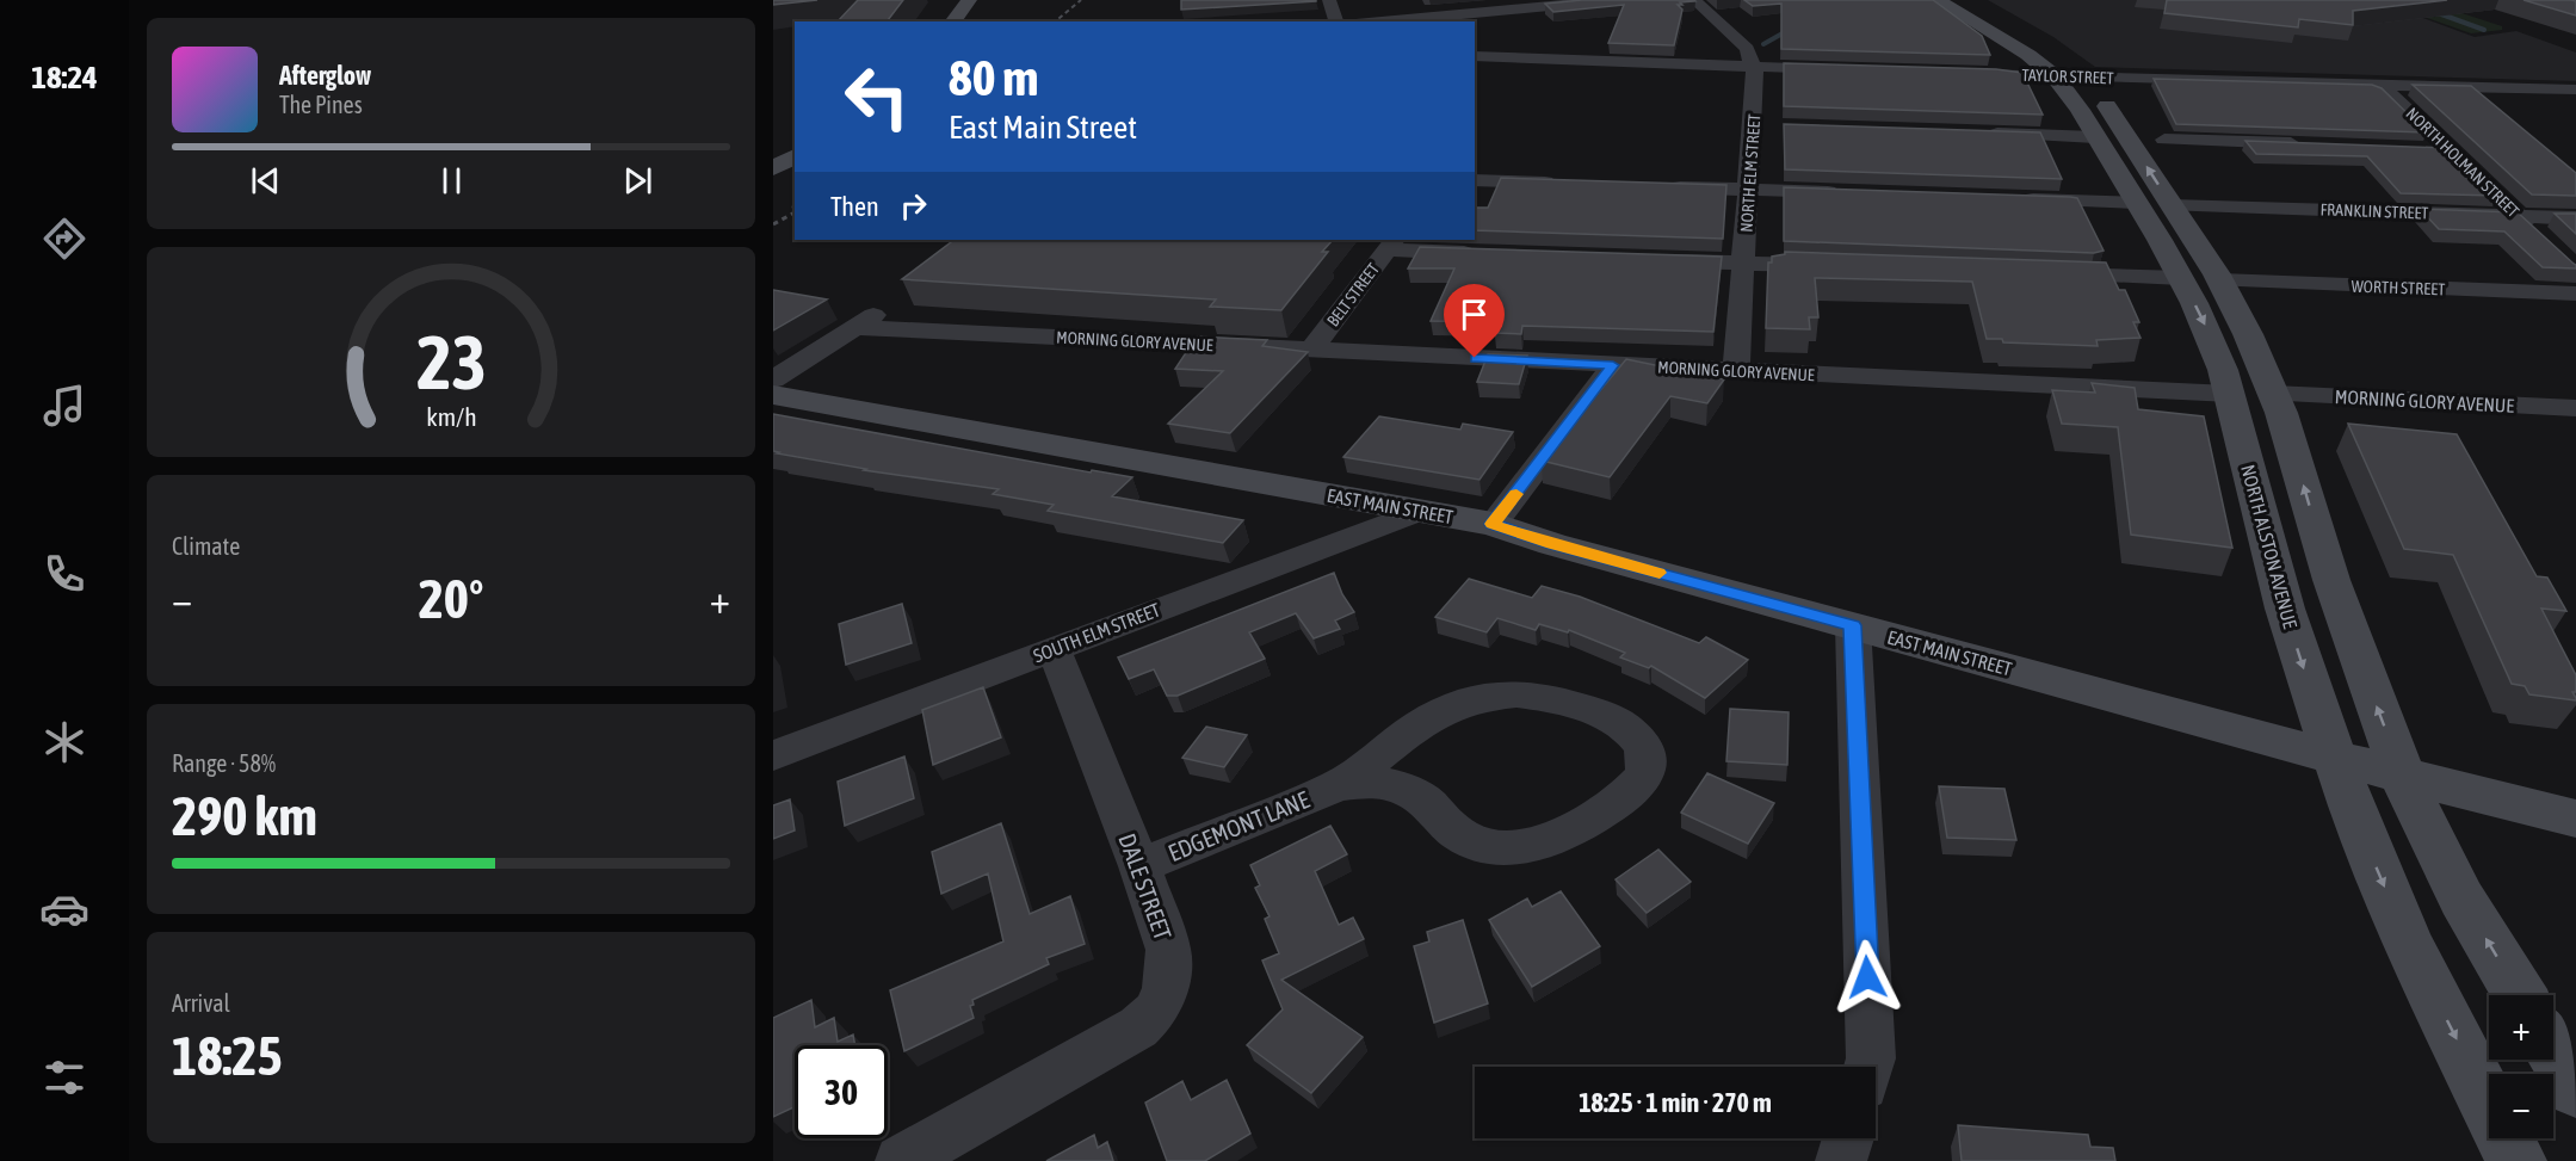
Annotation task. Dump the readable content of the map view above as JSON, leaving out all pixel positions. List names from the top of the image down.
{
  "streets": {
    "main road": ["EAST MAIN STREET", "NORTH ALSTON AVENUE"],
    "street": [
      "TAYLOR STREET",
      "NORTH HOLMAN STREET",
      "NORTH ELM STREET",
      "FRANKLIN STREET",
      "WORTH STREET",
      "BELT STREET",
      "MORNING GLORY AVENUE",
      "SOUTH ELM STREET",
      "EDGEMONT LANE",
      "DALE STREET"
    ]
  },
  "crossings": [
    ["TAYLOR STREET", "NORTH HOLMAN STREET"],
    ["TAYLOR STREET", "NORTH ALSTON AVENUE"],
    ["NORTH HOLMAN STREET", "FRANKLIN STREET"],
    ["NORTH ELM STREET", "MORNING GLORY AVENUE"],
    ["FRANKLIN STREET", "NORTH ALSTON AVENUE"],
    ["WORTH STREET", "NORTH ALSTON AVENUE"],
    ["BELT STREET", "MORNING GLORY AVENUE"],
    ["MORNING GLORY AVENUE", "NORTH ALSTON AVENUE"],
    ["EAST MAIN STREET", "NORTH ALSTON AVENUE"],
    ["EAST MAIN STREET", "SOUTH ELM STREET"],
    ["SOUTH ELM STREET", "DALE STREET"],
    ["EDGEMONT LANE", "DALE STREET"]
  ],
  "page": {
    "tabs": "18:24",
    "turn": ["80 m", "East Main Street"],
    "song": ["Afterglow", "The Pines"],
    "then": "Then",
    "tile": [
      "Climate",
      ["Range · 58%", "290 km"],
      ["Arrival", "18:25"]
    ],
    "heat": ["−", "20°", "+"],
    "map_buttons": ["+", "−"],
    "limit": "30",
    "trip": "18:25 · 1 min · 270 m",
    "gauge": ["23", "km/h"]
  }
}
